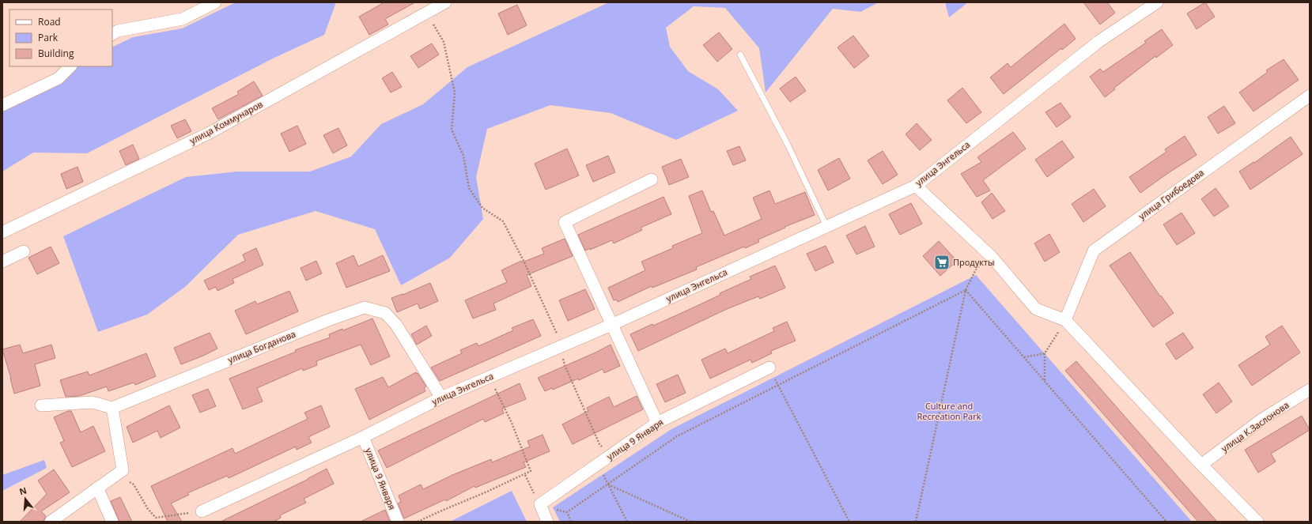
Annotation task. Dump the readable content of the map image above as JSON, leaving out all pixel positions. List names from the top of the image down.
{
  "streets": {
    "street": [
      "улица Коммунаров",
      "улица Энгельса",
      "улица Грибоедова",
      "улица Богданова",
      "улица К.Заслонова",
      "улица 9 Января"
    ]
  },
  "crossings": [
    ["улица Энгельса", "улица Богданова"],
    ["улица Энгельса", "улица 9 Января"]
  ],
  "parks": ["Culture and Recreation Park"],
  "places": {
    "supermarket": ["Продукты"]
  },
  "legend": ["Road", "Park", "Building"],
  "north": "top"
}
